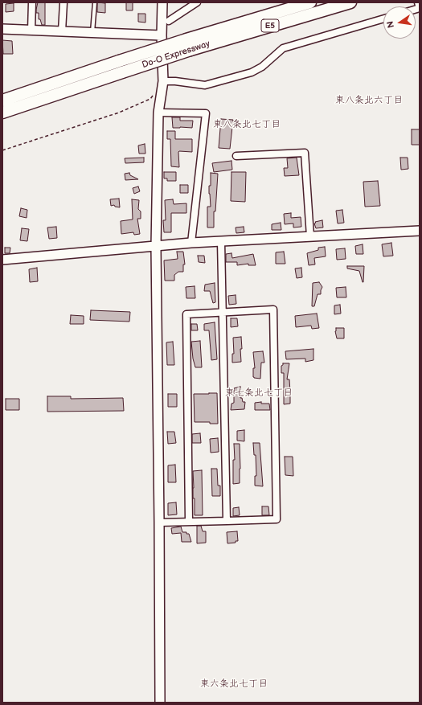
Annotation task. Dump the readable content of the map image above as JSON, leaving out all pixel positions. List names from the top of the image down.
{
  "streets": {
    "highway": ["E5", "Do-O Expressway"]
  },
  "districts": [
    "東八条北六丁目",
    "東八条北七丁目",
    "東七条北七丁目",
    "東六条北七丁目"
  ],
  "north": "left"
}
